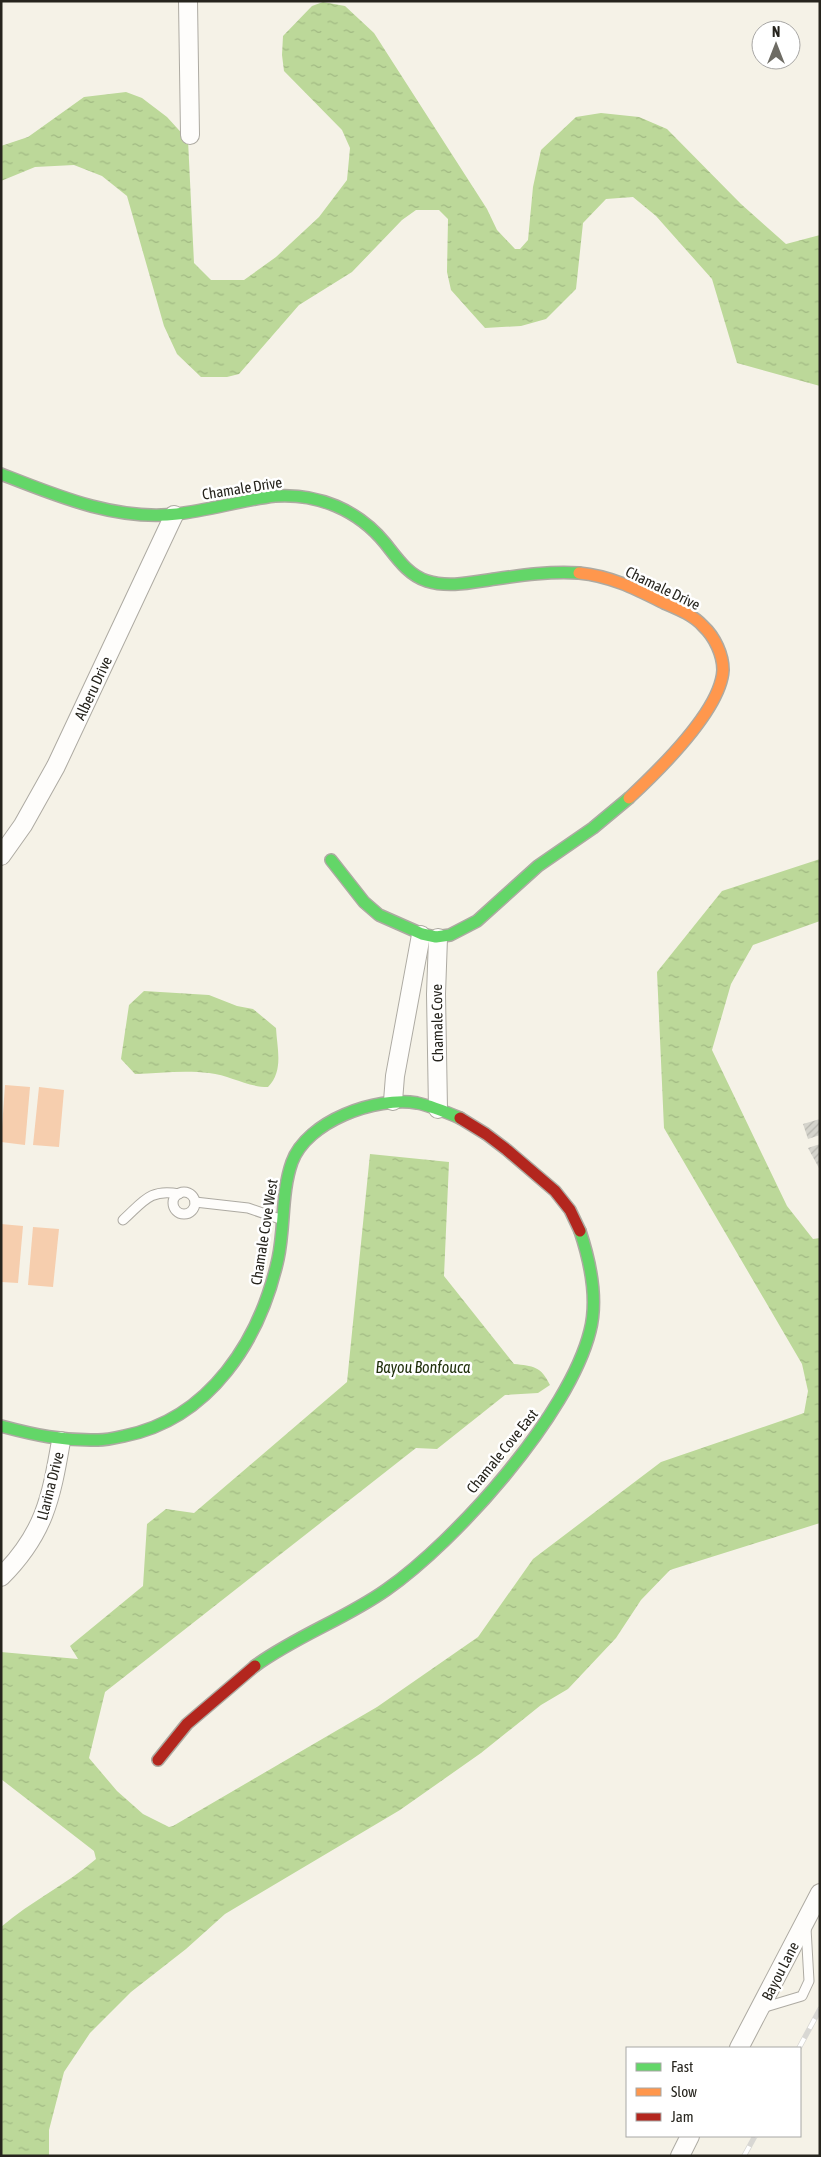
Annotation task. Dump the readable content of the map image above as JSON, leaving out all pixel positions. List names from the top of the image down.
{
  "streets": {
    "street": [
      "Chamale Drive",
      "Alberu Drive",
      "Chamale Cove",
      "Chamale Cove West",
      "Chamale Cove East",
      "Llarina Drive",
      "Bayou Lane"
    ]
  },
  "crossings": [
    ["Chamale Drive", "Alberu Drive"],
    ["Chamale Drive", "Chamale Cove"],
    ["Chamale Cove", "Chamale Cove West"],
    ["Chamale Cove", "Chamale Cove East"],
    ["Chamale Cove West", "Chamale Cove East"],
    ["Chamale Cove West", "Llarina Drive"]
  ],
  "water": ["Bayou Bonfouca"],
  "legend": ["Fast", "Slow", "Jam"],
  "north": "top"
}
